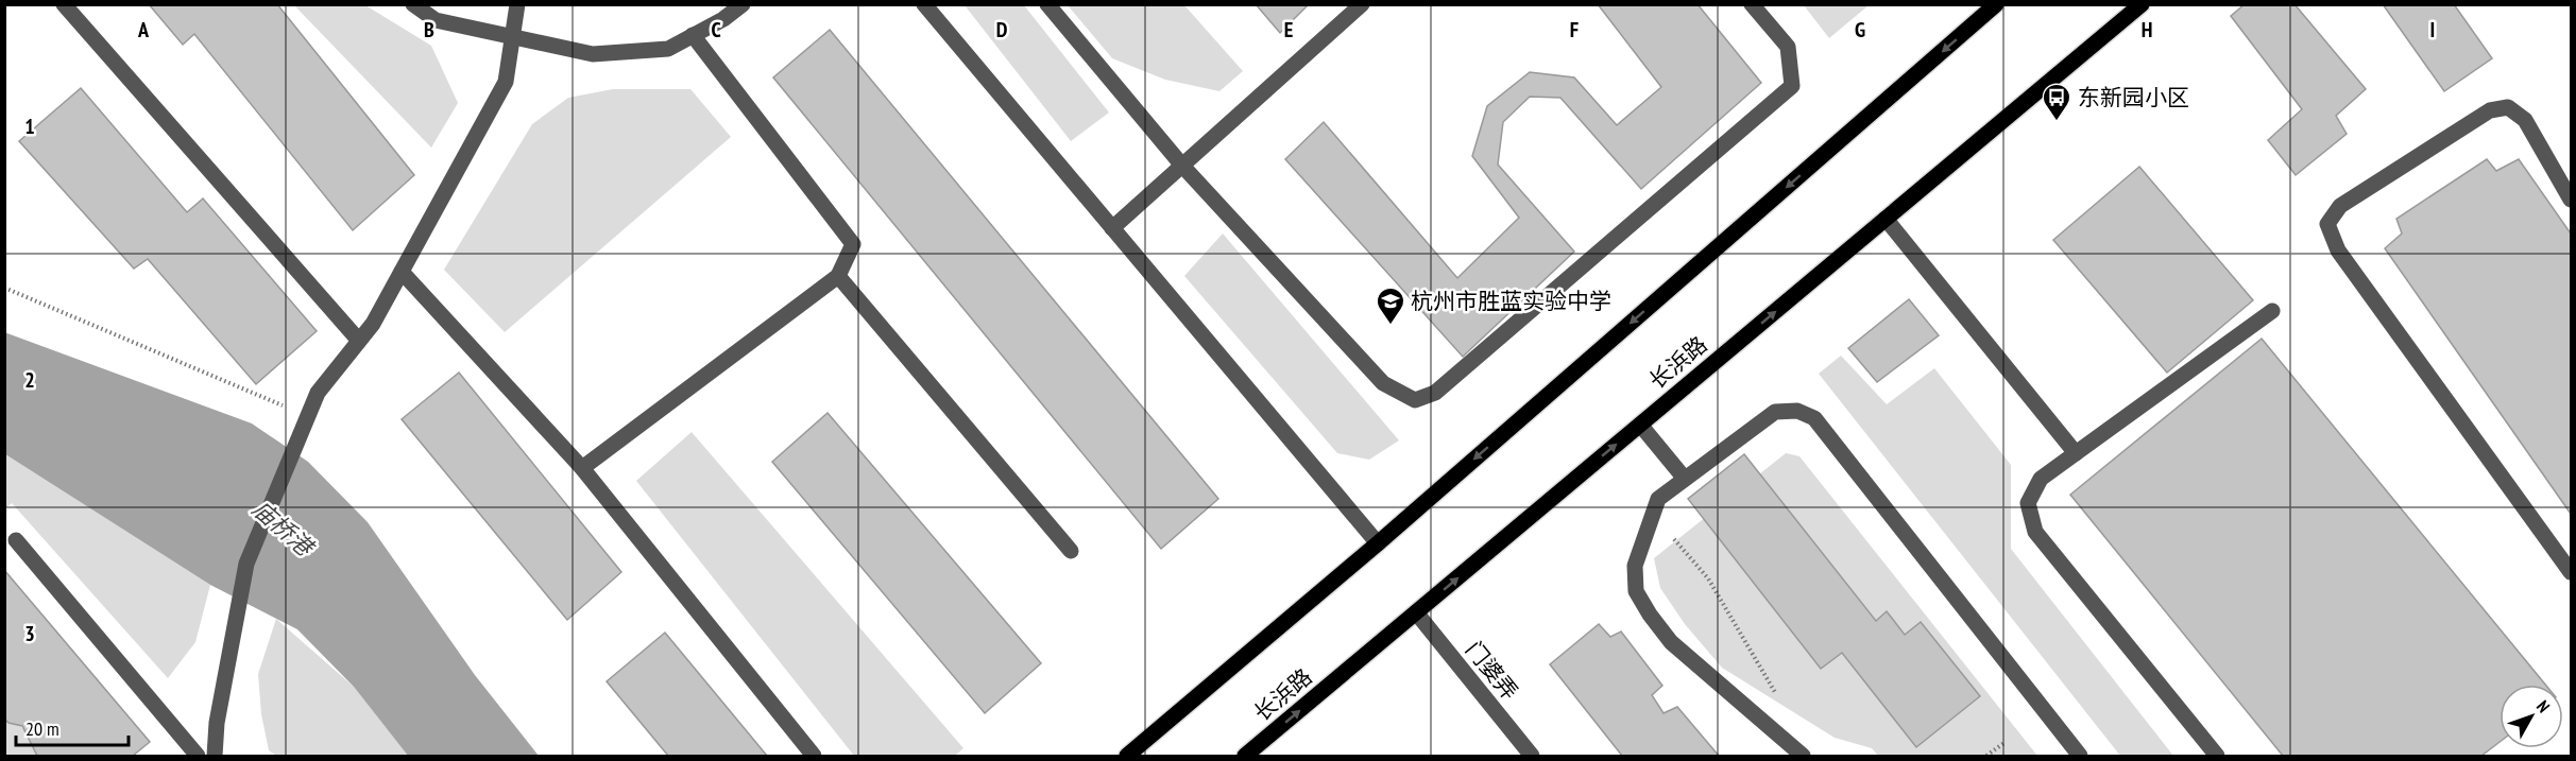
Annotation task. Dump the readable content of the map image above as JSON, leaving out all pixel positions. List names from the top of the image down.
{
  "streets": {
    "main road": ["长浜路"],
    "street": ["门婆弄"]
  },
  "crossings": [
    ["长浜路", "门婆弄"]
  ],
  "water": ["庙桥港"],
  "places": {
    "bus stop": ["东新园小区"],
    "school or university": ["杭州市胜蓝实验中学"]
  },
  "scale_bar": "20 m",
  "north": "top right",
  "grid": {
    "columns": [
      "A",
      "B",
      "C",
      "D",
      "E",
      "F",
      "G",
      "H",
      "I"
    ],
    "rows": ["1", "2", "3"]
  }
}
